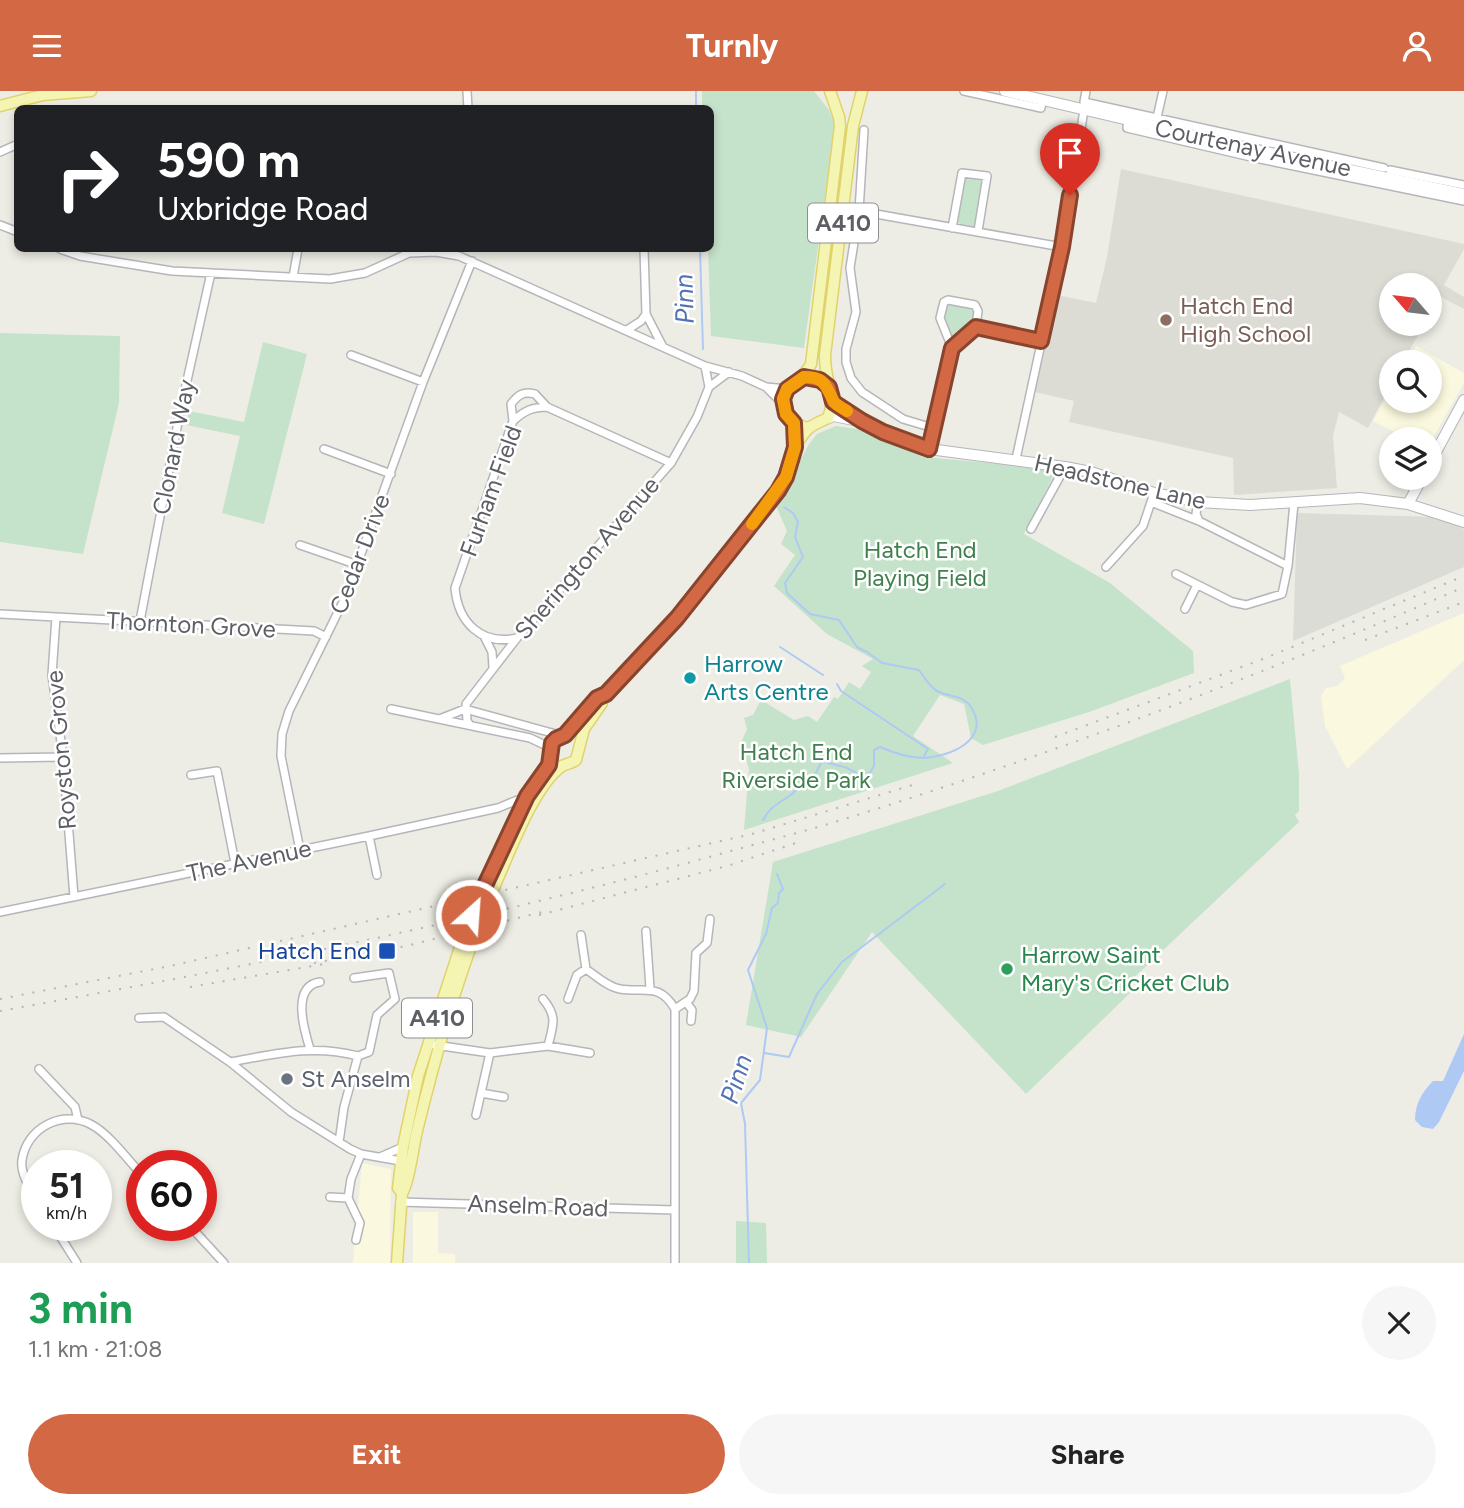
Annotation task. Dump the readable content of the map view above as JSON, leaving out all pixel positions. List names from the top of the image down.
{
  "streets": {
    "main road": ["A410"],
    "street": [
      "Courtenay Avenue",
      "Clonard Way",
      "Headstone Lane",
      "Furham Field",
      "Cedar Drive",
      "Sherington Avenue",
      "Thornton Grove",
      "Royston Grove",
      "The Avenue",
      "Anselm Road"
    ]
  },
  "crossings": [
    ["A410", "Headstone Lane"],
    ["A410", "The Avenue"],
    ["A410", "Anselm Road"],
    ["Clonard Way", "Thornton Grove"],
    ["Furham Field", "Sherington Avenue"],
    ["Cedar Drive", "Thornton Grove"],
    ["Cedar Drive", "The Avenue"],
    ["Thornton Grove", "Royston Grove"],
    ["Royston Grove", "The Avenue"]
  ],
  "water": ["Pinn"],
  "parks": ["Hatch End Playing Field", "Hatch End Riverside Park"],
  "places": {
    "other": [
      "Hatch End High School",
      "Harrow Arts Centre",
      "Harrow Saint Mary's Cricket Club",
      "St Anselm"
    ],
    "transit": ["Hatch End"]
  },
  "north": "top left",
  "page": {
    "header": "Turnly",
    "turn": ["590 m", "Uxbridge Road"],
    "speed": "51 km/h",
    "limit": "60",
    "heading": ["3 min", "1.1 km · 21:08"],
    "buttons": ["Exit", "Share"]
  }
}
